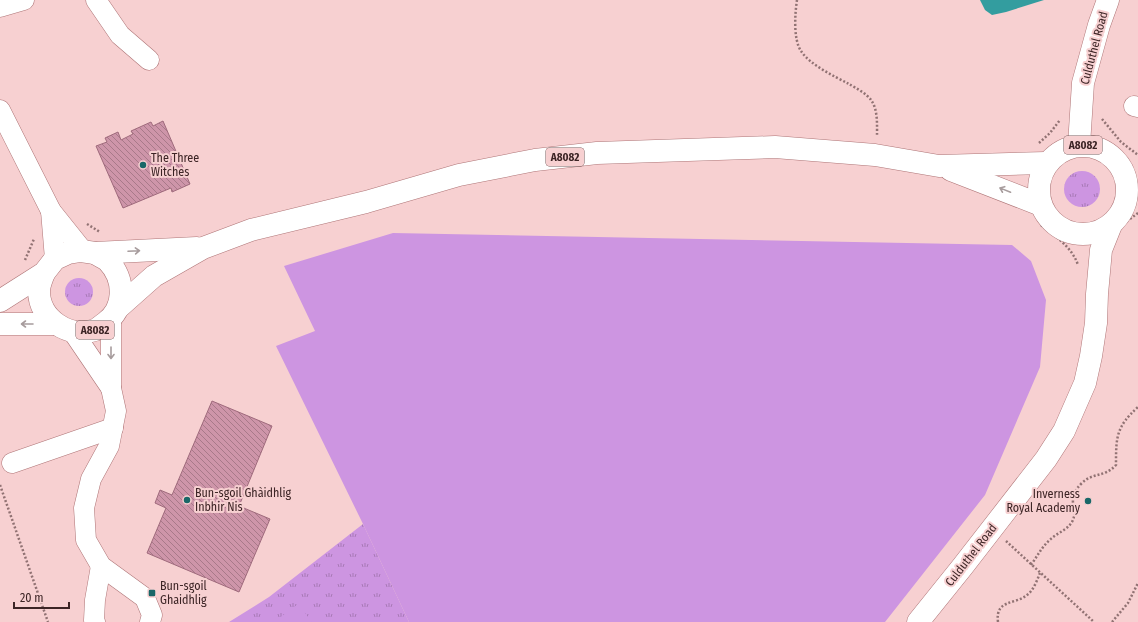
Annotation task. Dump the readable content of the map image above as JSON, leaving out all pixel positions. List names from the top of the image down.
{
  "streets": {
    "main road": ["Culduthel Road", "A8082"]
  },
  "crossings": [
    ["Culduthel Road", "A8082"]
  ],
  "places": {
    "other": ["The Three Witches", "Bun-sgoil Ghàidhlig Inbhir Nis", "Inverness Royal Academy"],
    "transit": ["Bun-sgoil Ghaidhlig"]
  },
  "scale_bar": "20 m"
}
